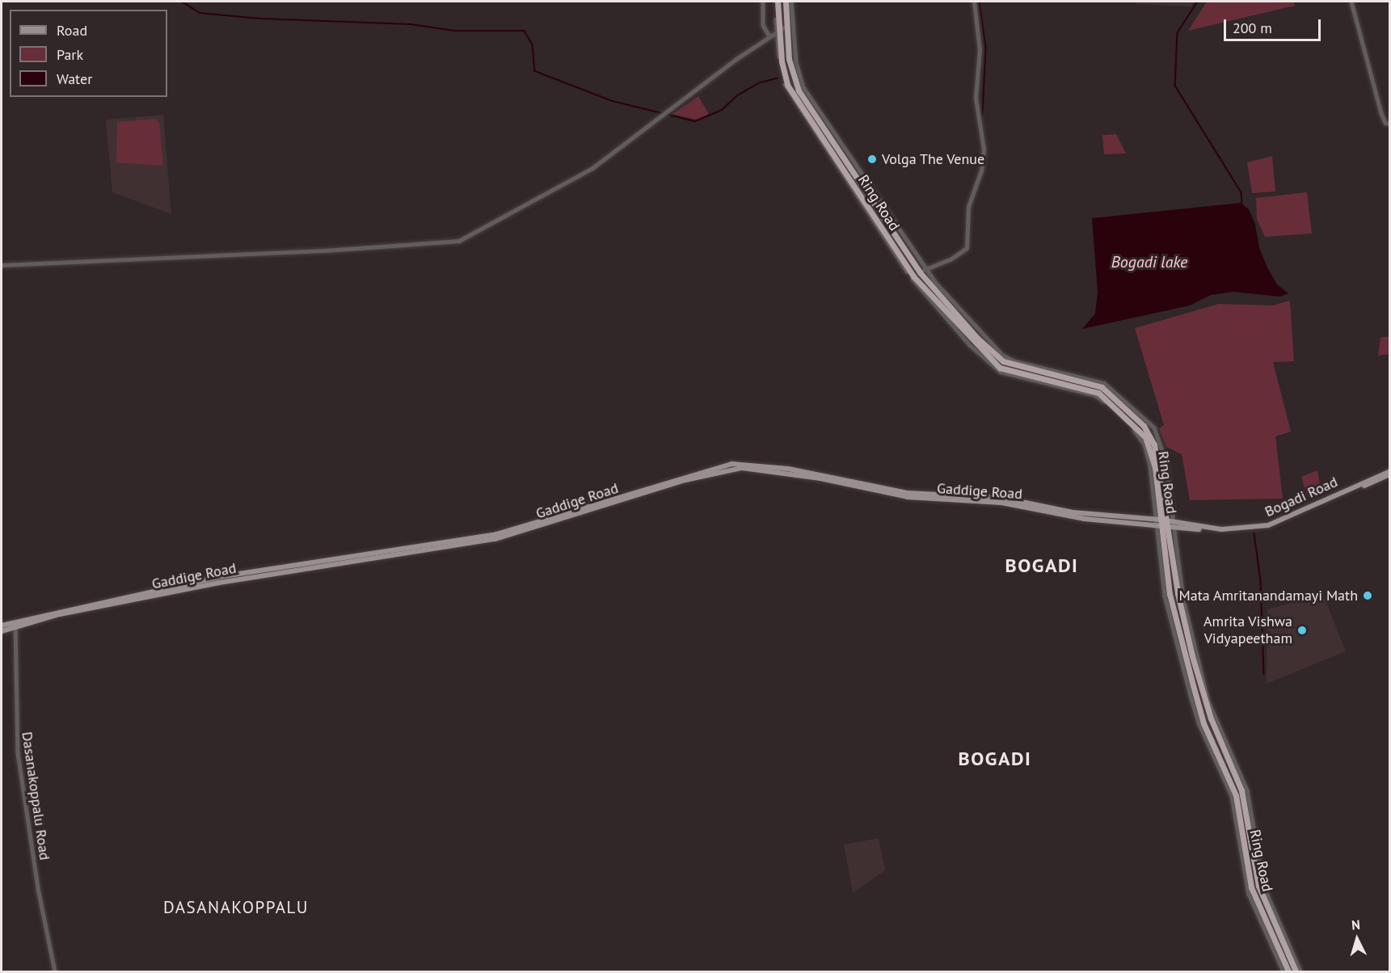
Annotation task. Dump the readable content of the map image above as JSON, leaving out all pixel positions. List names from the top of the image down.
{
  "streets": {
    "highway": ["Ring Road"],
    "main road": ["Gaddige Road", "Bogadi Road"],
    "street": ["Dasanakoppalu Road"]
  },
  "crossings": [
    ["Ring Road", "Gaddige Road"],
    ["Ring Road", "Bogadi Road"],
    ["Gaddige Road", "Bogadi Road"],
    ["Gaddige Road", "Dasanakoppalu Road"]
  ],
  "districts": ["BOGADI", "BOGADI", "DASANAKOPPALU"],
  "water": ["Bogadi lake"],
  "places": ["Volga The Venue", "Mata Amritanandamayi Math", "Amrita Vishwa Vidyapeetham"],
  "legend": ["Road", "Park", "Water"],
  "scale_bar": "200 m",
  "north": "top"
}
